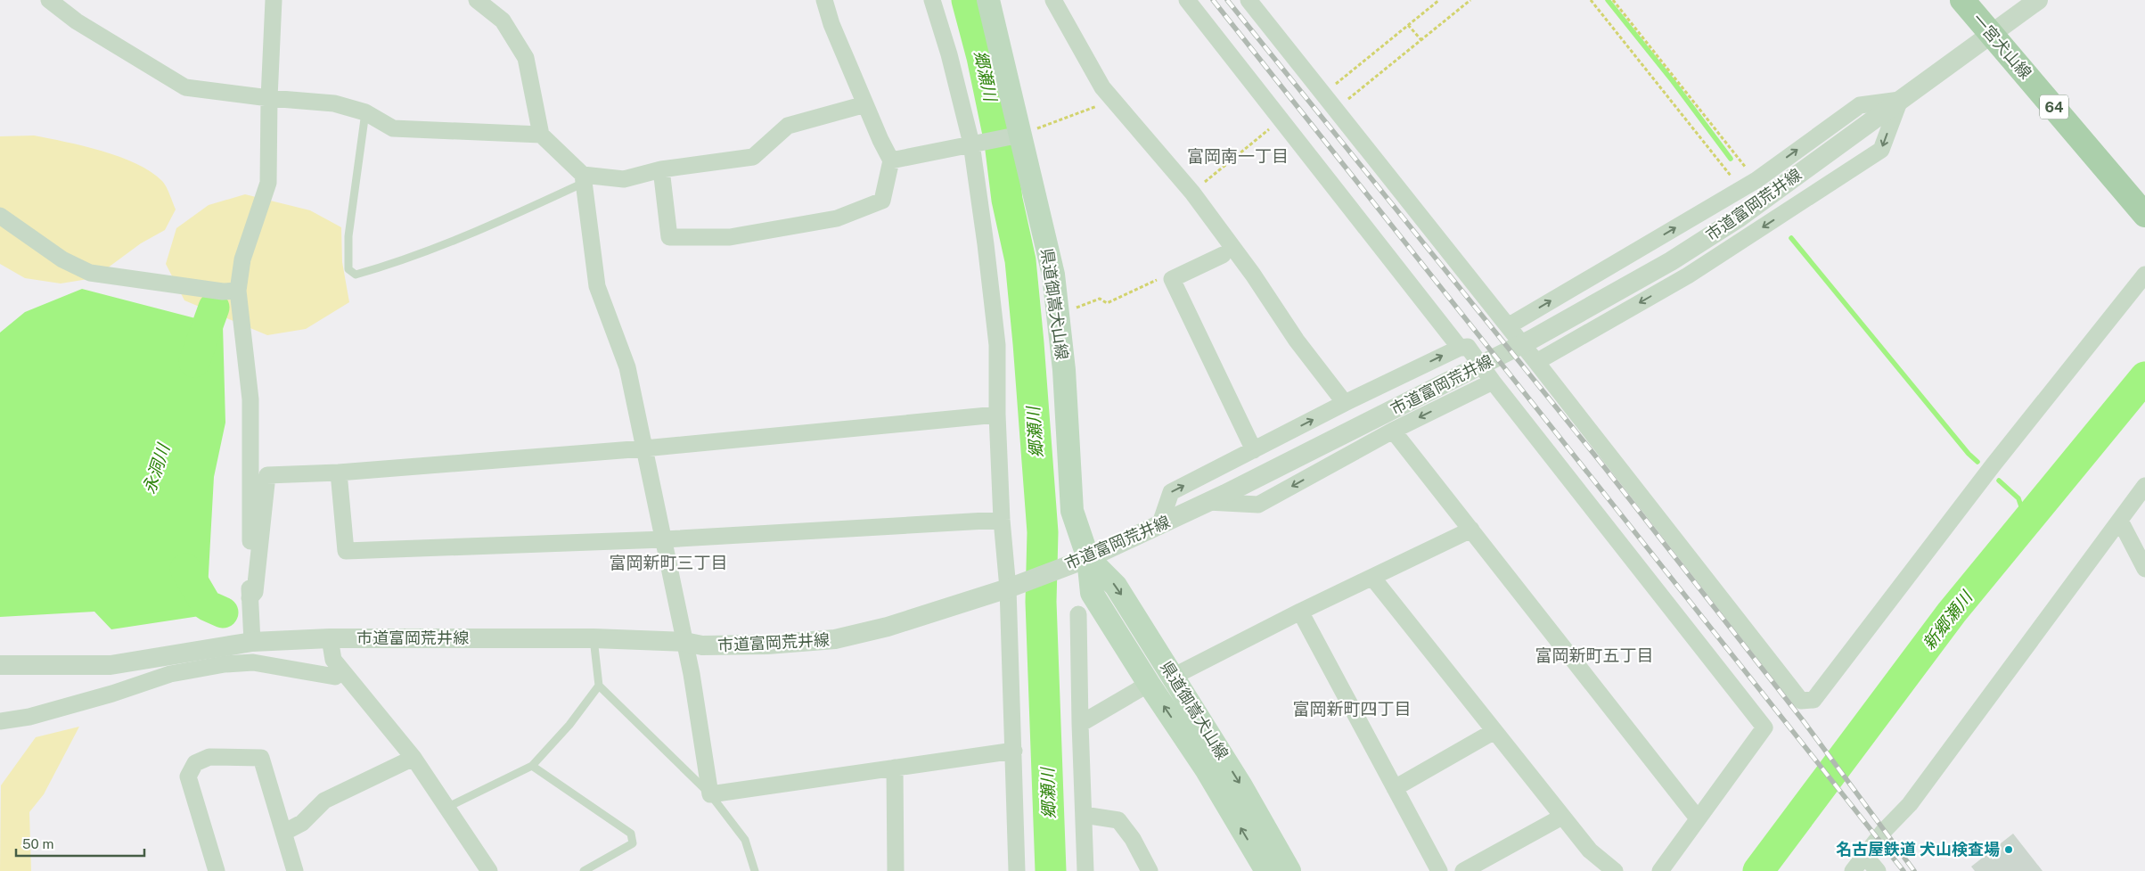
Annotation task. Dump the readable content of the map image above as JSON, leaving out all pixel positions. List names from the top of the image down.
{
  "streets": {
    "main road": ["一宮犬山線", "64", "県道御嵩犬山線"],
    "street": ["市道富岡荒井線"]
  },
  "crossings": [
    ["一宮犬山線", "市道富岡荒井線"],
    ["市道富岡荒井線", "県道御嵩犬山線"]
  ],
  "districts": [
    "富岡南一丁目",
    "富岡新町三丁目",
    "富岡新町五丁目",
    "富岡新町四丁目"
  ],
  "water": ["郷瀬川", "永洞川", "新郷瀬川"],
  "places": ["名古屋鉄道 犬山検査場"],
  "scale_bar": "50 m"
}
